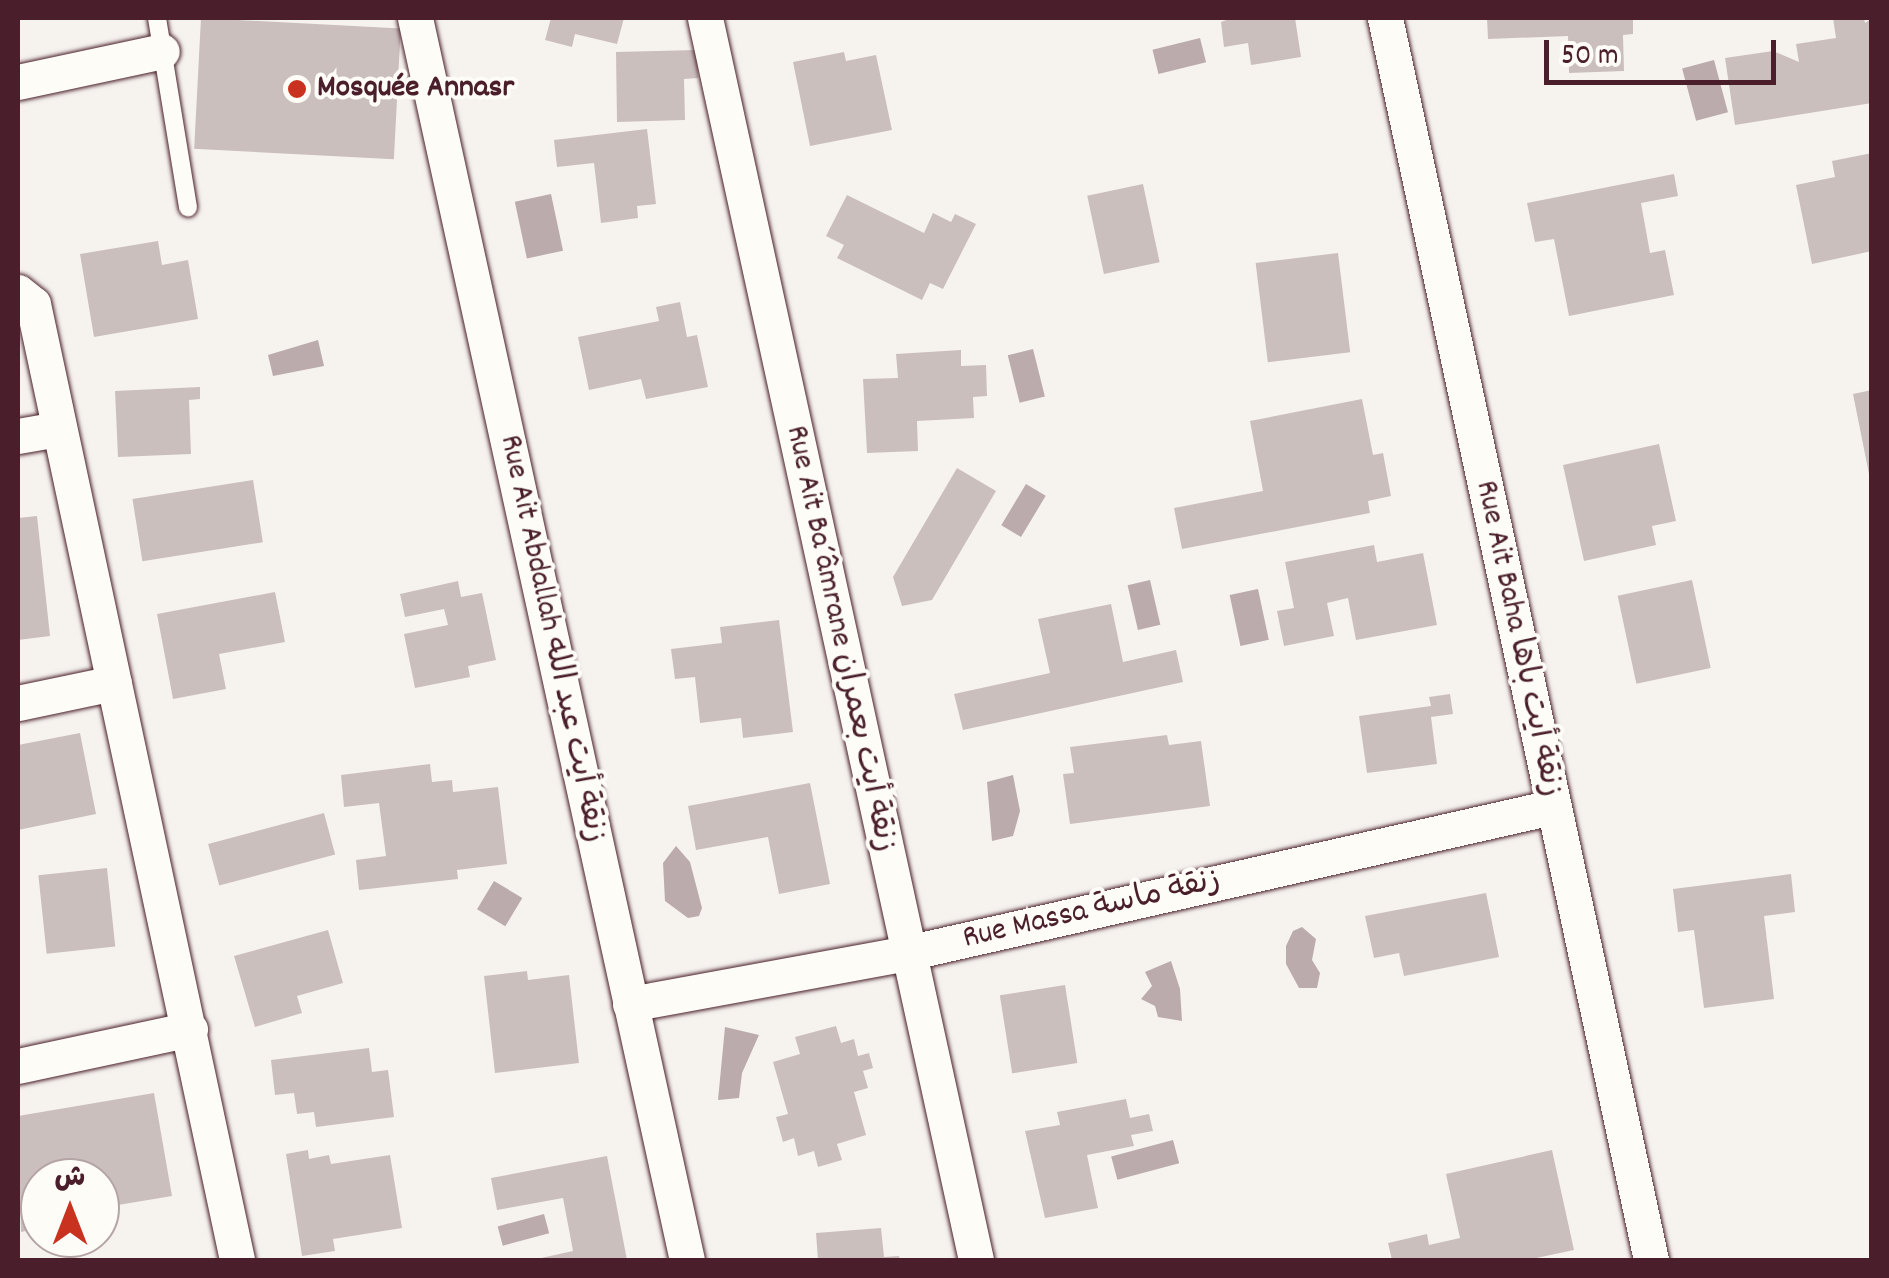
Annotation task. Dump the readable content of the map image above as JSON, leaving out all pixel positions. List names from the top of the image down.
{
  "streets": {
    "street": [
      "Rue Ait Abdallah زنقة أيت عبد الله",
      "Rue Ait Ba´âmrane زنقة أيت بعمران",
      "Rue Ait Baha زنقة أيت باها",
      "Rue Massa زنقة ماسة"
    ]
  },
  "crossings": [
    ["Rue Ait Abdallah زنقة أيت عبد الله", "Rue Massa زنقة ماسة"],
    ["Rue Ait Ba´âmrane زنقة أيت بعمران", "Rue Massa زنقة ماسة"],
    ["Rue Ait Baha زنقة أيت باها", "Rue Massa زنقة ماسة"]
  ],
  "places": ["Mosquée Annasr"],
  "scale_bar": "50 m",
  "north": "top"
}
